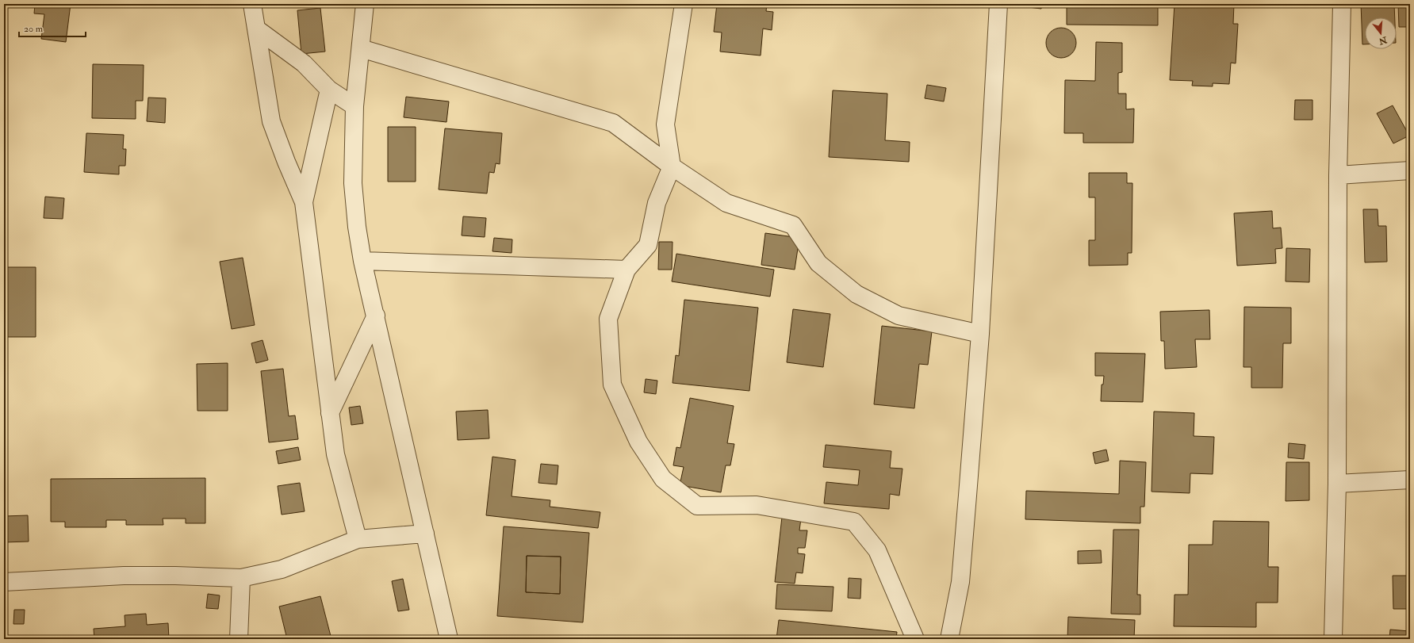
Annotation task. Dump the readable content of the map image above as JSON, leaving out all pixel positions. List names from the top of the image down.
{
  "scale_bar": "20 m",
  "north": "bottom"
}
